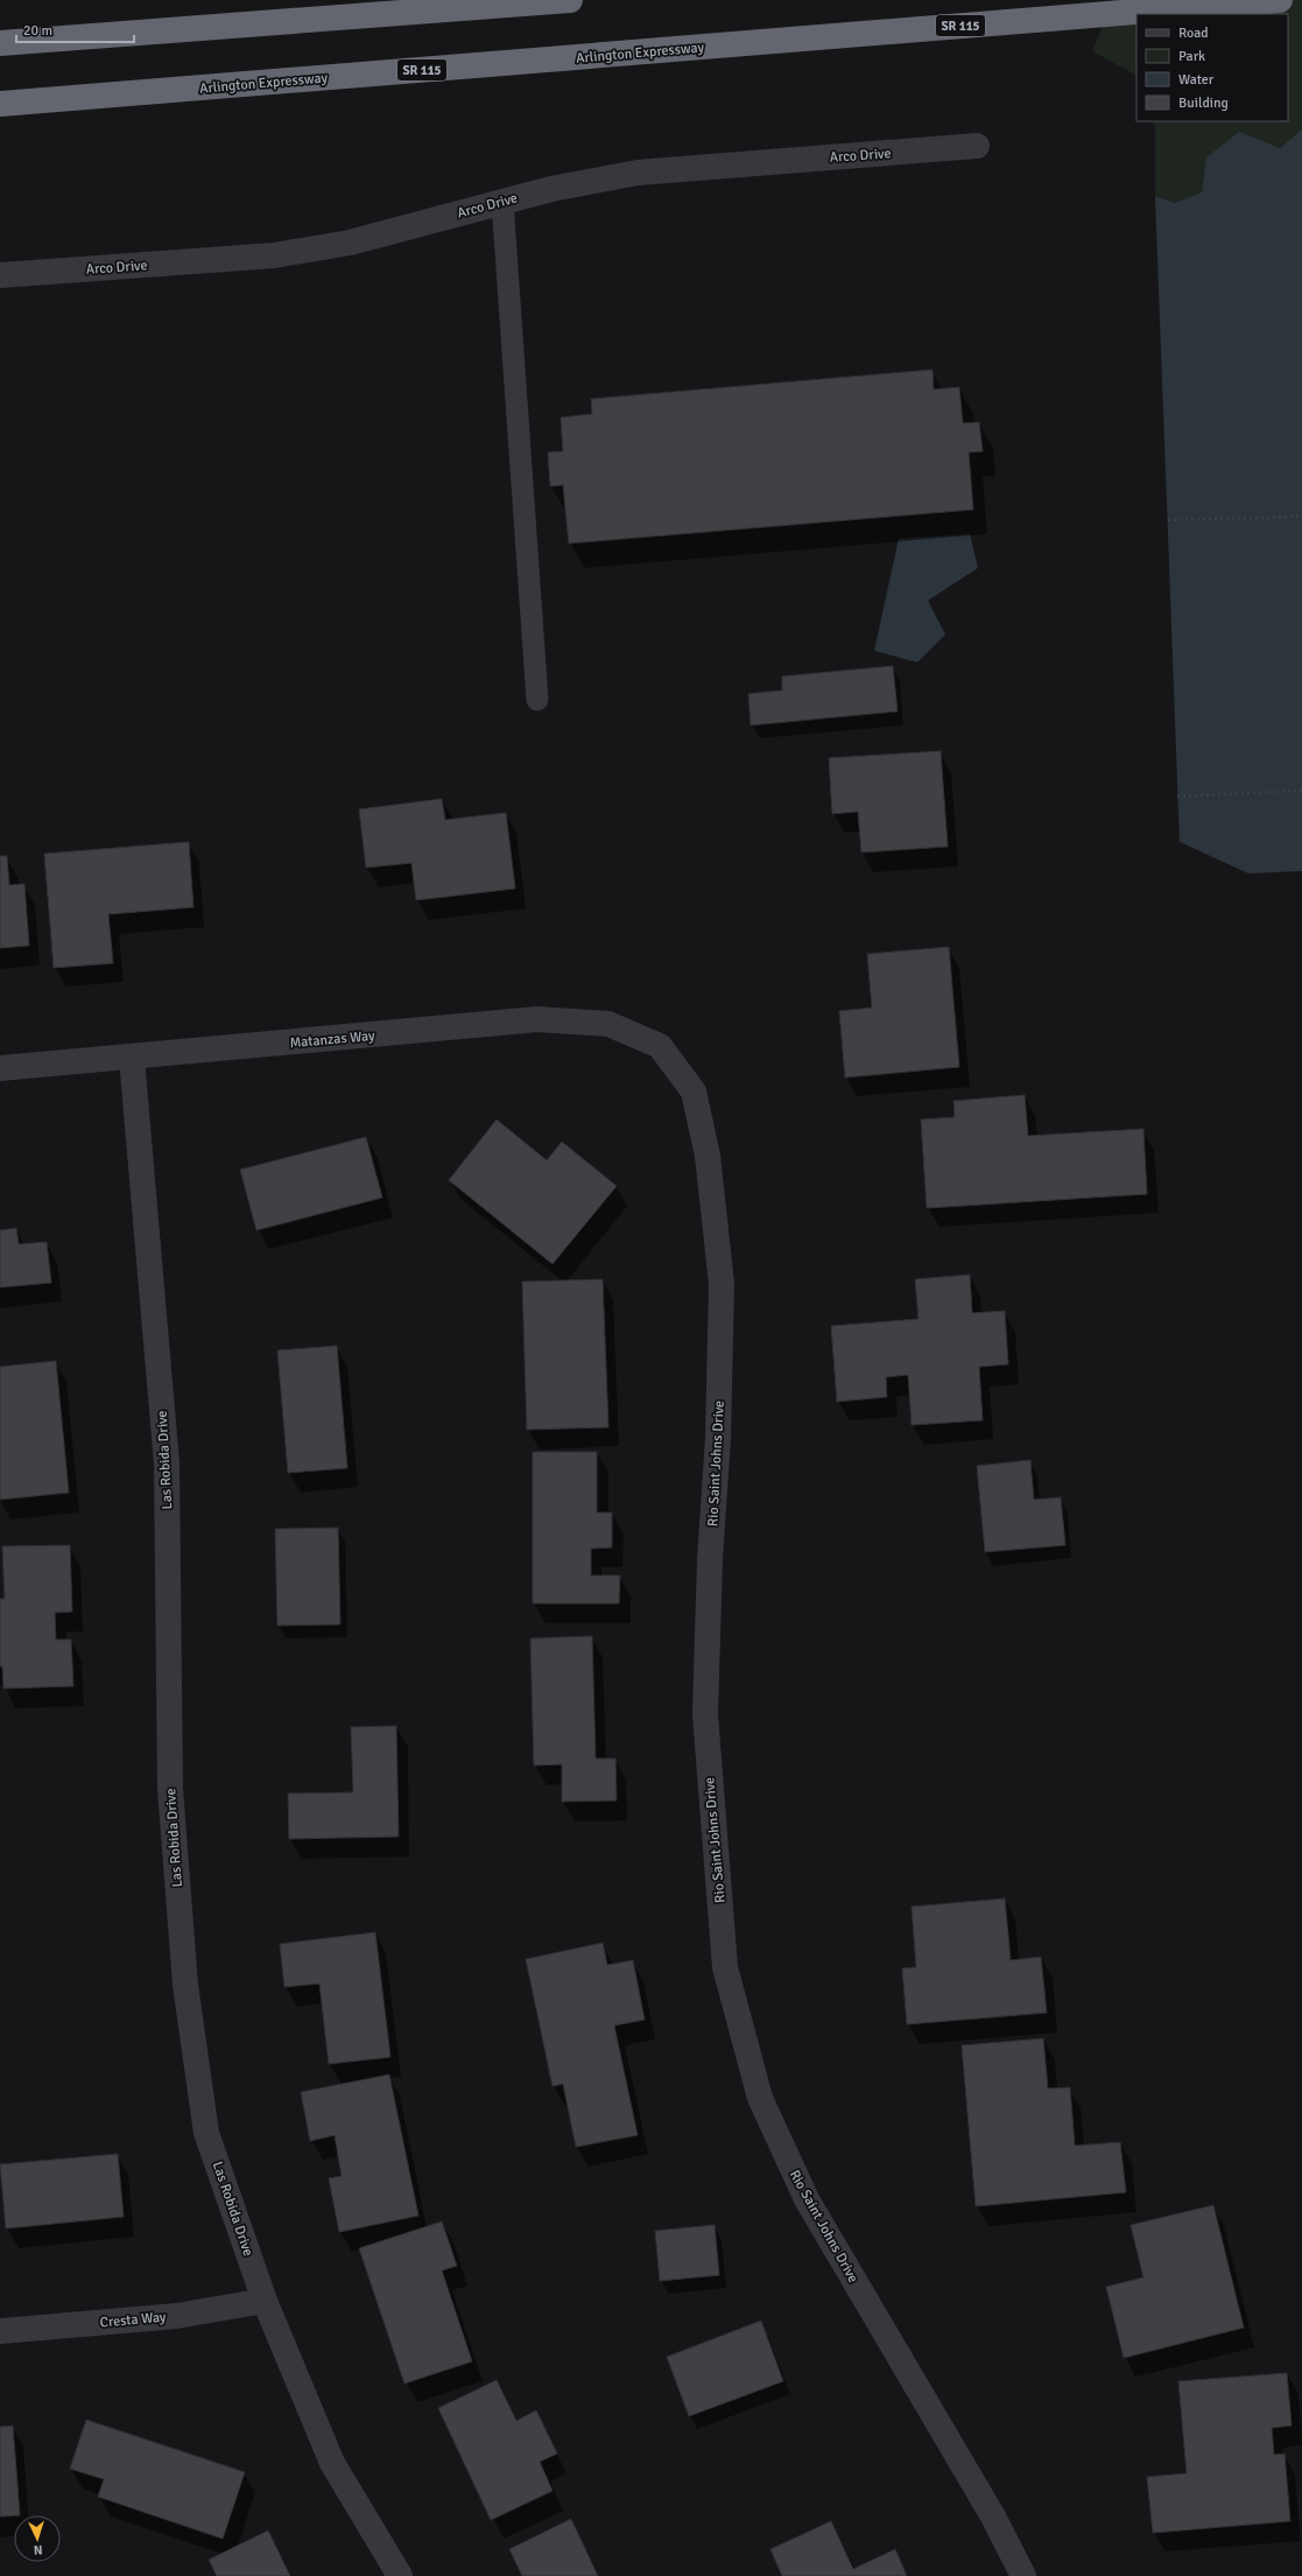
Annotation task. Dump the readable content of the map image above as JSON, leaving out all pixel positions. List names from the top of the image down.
{
  "streets": {
    "highway": ["SR 115", "Arlington Expressway"],
    "street": [
      "Arco Drive",
      "Matanzas Way",
      "Las Robida Drive",
      "Rio Saint Johns Drive",
      "Cresta Way"
    ]
  },
  "crossings": [
    ["Matanzas Way", "Las Robida Drive"],
    ["Matanzas Way", "Rio Saint Johns Drive"],
    ["Las Robida Drive", "Cresta Way"]
  ],
  "legend": [
    "Road",
    "Park",
    "Water",
    "Building"
  ],
  "scale_bar": "20 m",
  "north": "bottom"
}
